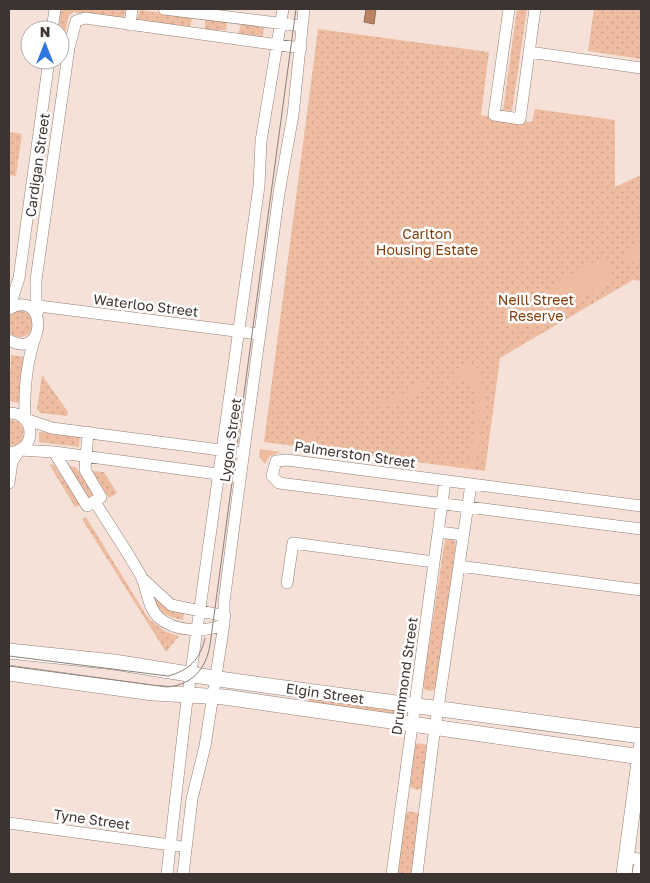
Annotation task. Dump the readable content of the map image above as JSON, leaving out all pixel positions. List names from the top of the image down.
{
  "streets": {
    "main road": ["Elgin Street"],
    "street": [
      "Cardigan Street",
      "Waterloo Street",
      "Lygon Street",
      "Palmerston Street",
      "Drummond Street",
      "Tyne Street"
    ]
  },
  "crossings": [
    ["Cardigan Street", "Waterloo Street"],
    ["Waterloo Street", "Lygon Street"],
    ["Lygon Street", "Elgin Street"],
    ["Lygon Street", "Tyne Street"],
    ["Palmerston Street", "Drummond Street"],
    ["Drummond Street", "Elgin Street"]
  ],
  "parks": ["Carlton Housing Estate", "Neill Street Reserve"],
  "north": "top"
}
